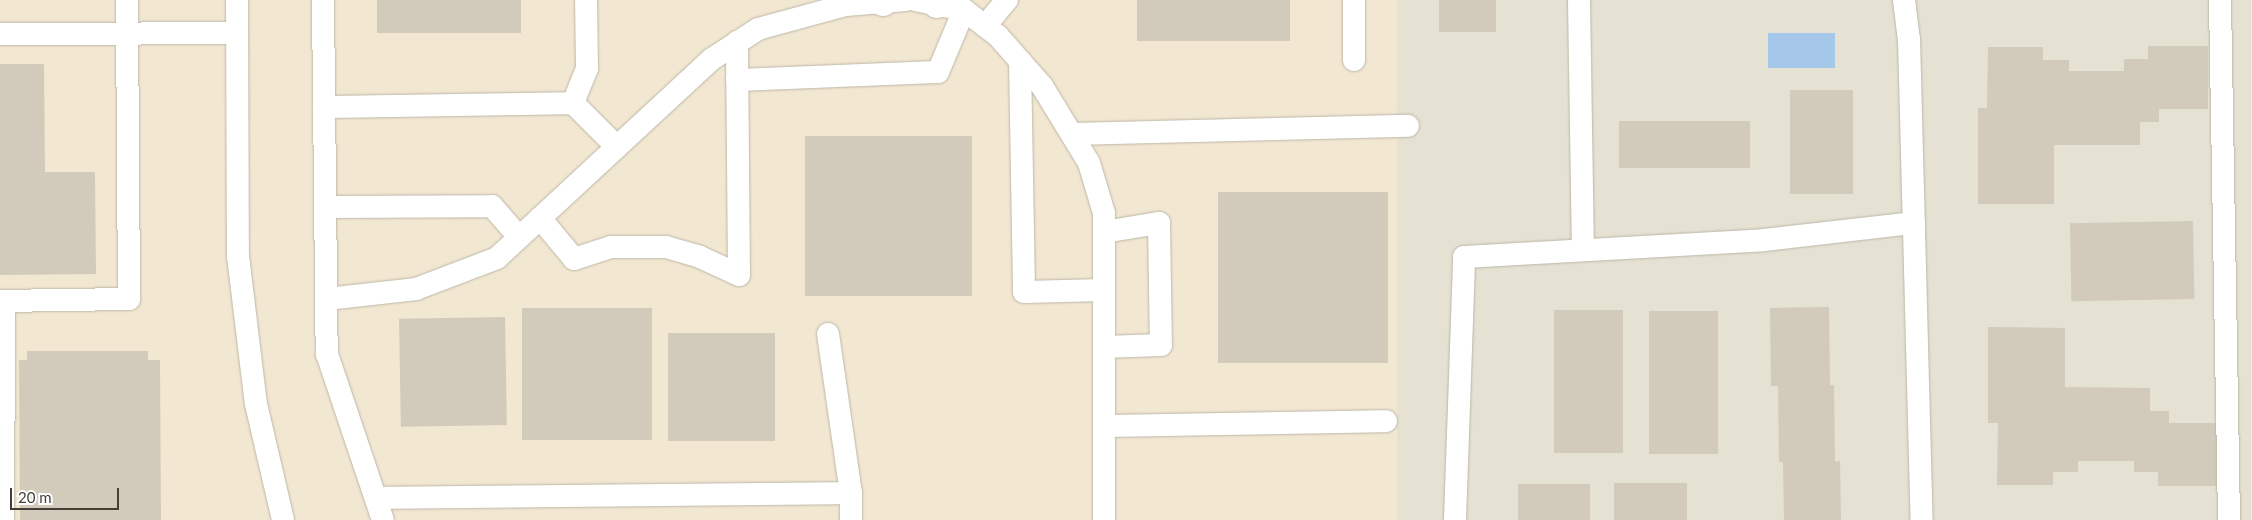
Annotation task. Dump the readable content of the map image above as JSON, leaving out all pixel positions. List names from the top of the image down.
{
  "scale_bar": "20 m"
}
